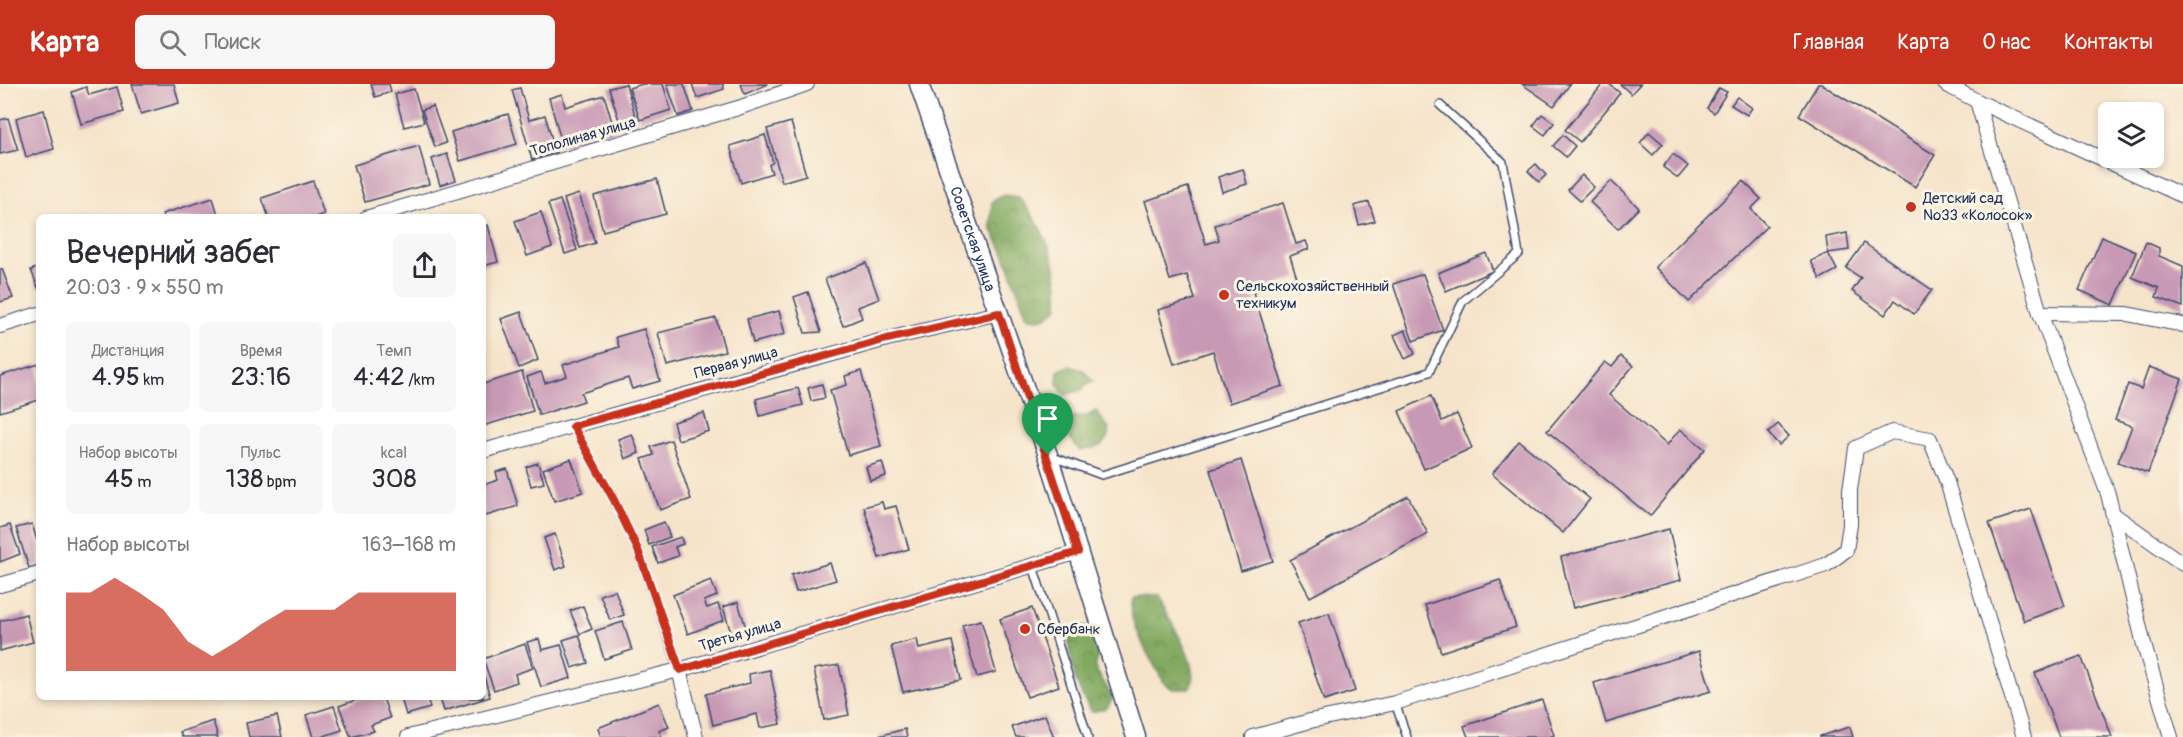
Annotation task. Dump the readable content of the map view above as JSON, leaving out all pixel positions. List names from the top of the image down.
{
  "streets": {
    "main road": ["Советская улица"],
    "street": ["Тополиная улица", "Первая улица", "Третья улица"]
  },
  "crossings": [
    ["Советская улица", "Первая улица"],
    ["Советская улица", "Третья улица"]
  ],
  "places": ["Детский сад №33 «Колосок»", "Сельскохозяйственный техникум", "Сбербанк"],
  "page": {
    "header": "Карта",
    "search": "Поиск",
    "nav": [
      "Главная",
      "Карта",
      "О нас",
      "Контакты"
    ],
    "heading": ["Вечерний забег", "20:03 · 9 × 550 m"],
    "stats": [
      ["Дистанция", "4.95 km"],
      ["Время", "23:16"],
      ["Темп", "4:42 /km"],
      ["Набор высоты", "45 m"],
      ["Пульс", "138 bpm"],
      ["kcal", "308"]
    ],
    "chart": ["Набор высоты", "163–168 m"]
  }
}
